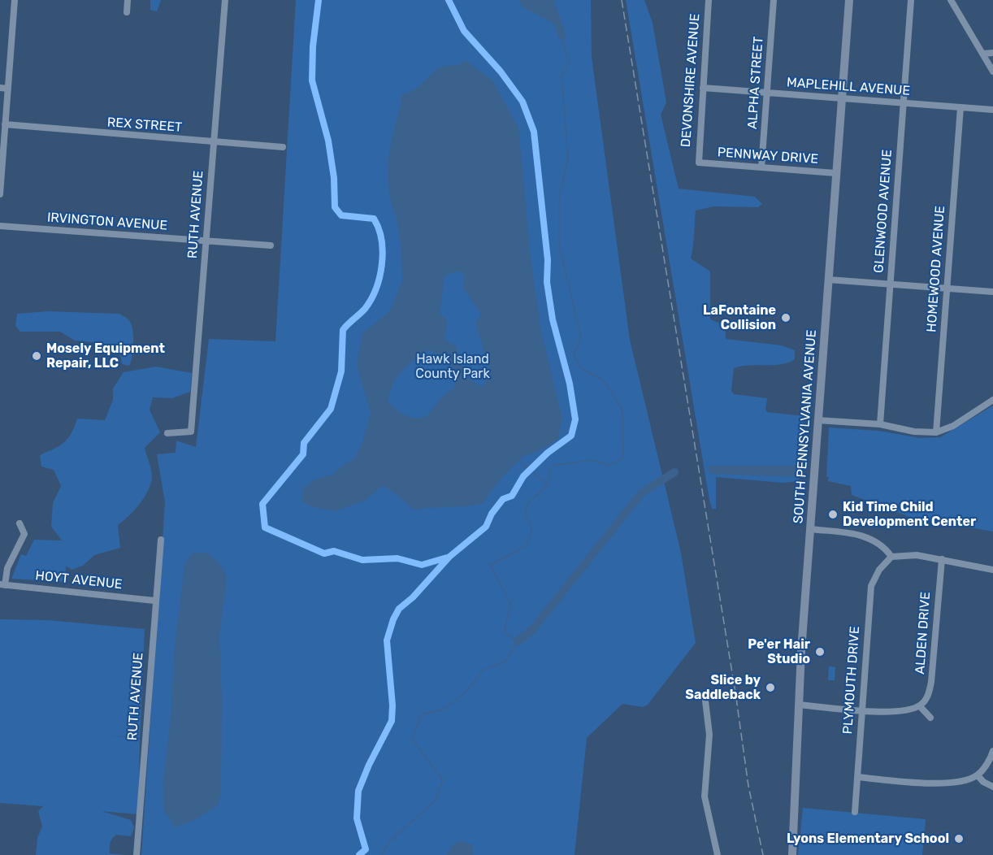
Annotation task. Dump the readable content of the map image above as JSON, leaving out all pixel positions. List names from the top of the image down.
{
  "streets": {
    "main road": ["SOUTH PENNSYLVANIA AVENUE"],
    "street": [
      "DEVONSHIRE AVENUE",
      "ALPHA STREET",
      "MAPLEHILL AVENUE",
      "REX STREET",
      "PENNWAY DRIVE",
      "GLENWOOD AVENUE",
      "RUTH AVENUE",
      "IRVINGTON AVENUE",
      "HOMEWOOD AVENUE",
      "HOYT AVENUE",
      "ALDEN DRIVE",
      "PLYMOUTH DRIVE"
    ]
  },
  "crossings": [
    ["DEVONSHIRE AVENUE", "MAPLEHILL AVENUE"],
    ["DEVONSHIRE AVENUE", "PENNWAY DRIVE"],
    ["ALPHA STREET", "MAPLEHILL AVENUE"],
    ["ALPHA STREET", "PENNWAY DRIVE"],
    ["MAPLEHILL AVENUE", "GLENWOOD AVENUE"],
    ["MAPLEHILL AVENUE", "HOMEWOOD AVENUE"],
    ["MAPLEHILL AVENUE", "SOUTH PENNSYLVANIA AVENUE"],
    ["REX STREET", "RUTH AVENUE"],
    ["PENNWAY DRIVE", "SOUTH PENNSYLVANIA AVENUE"],
    ["RUTH AVENUE", "IRVINGTON AVENUE"],
    ["RUTH AVENUE", "HOYT AVENUE"]
  ],
  "parks": ["Hawk Island County Park"],
  "places": [
    "LaFontaine Collision",
    "Mosely Equipment Repair, LLC",
    "Kid Time Child Development Center",
    "Pe'er Hair Studio",
    "Slice by Saddleback",
    "Lyons Elementary School"
  ]
}
